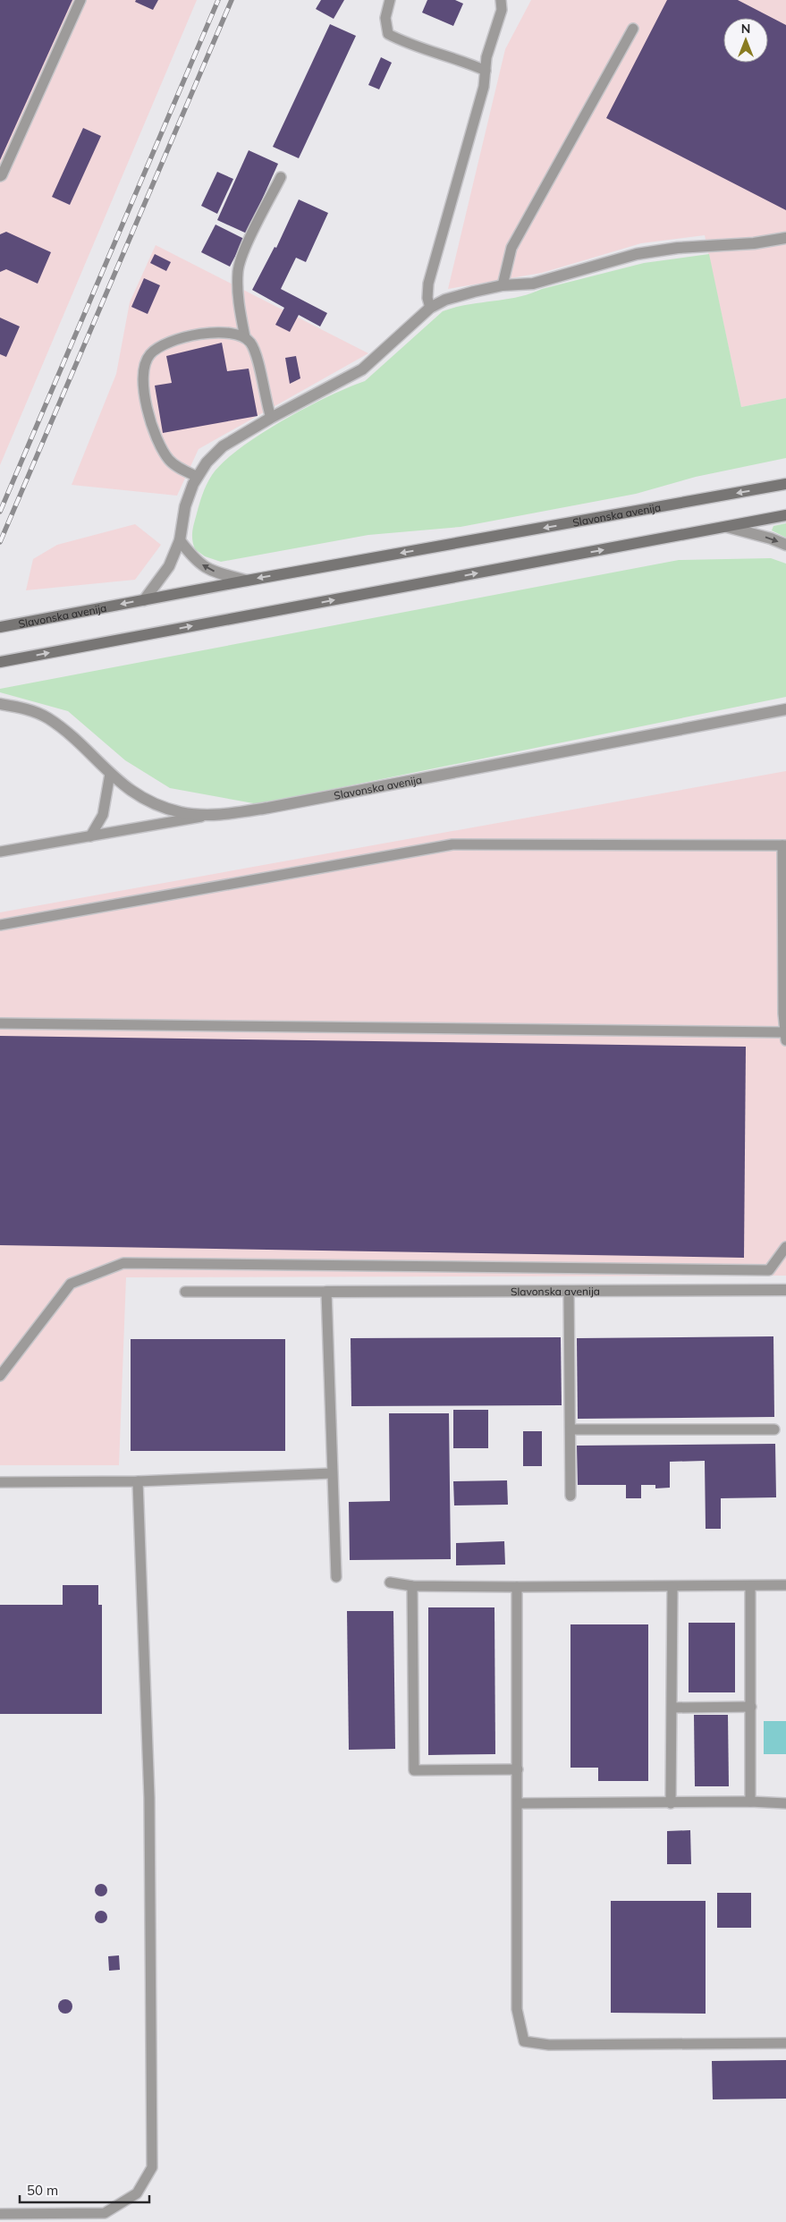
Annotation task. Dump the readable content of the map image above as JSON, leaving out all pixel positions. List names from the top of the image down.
{
  "streets": {
    "main road": ["Slavonska avenija"]
  },
  "scale_bar": "50 m",
  "north": "top"
}
